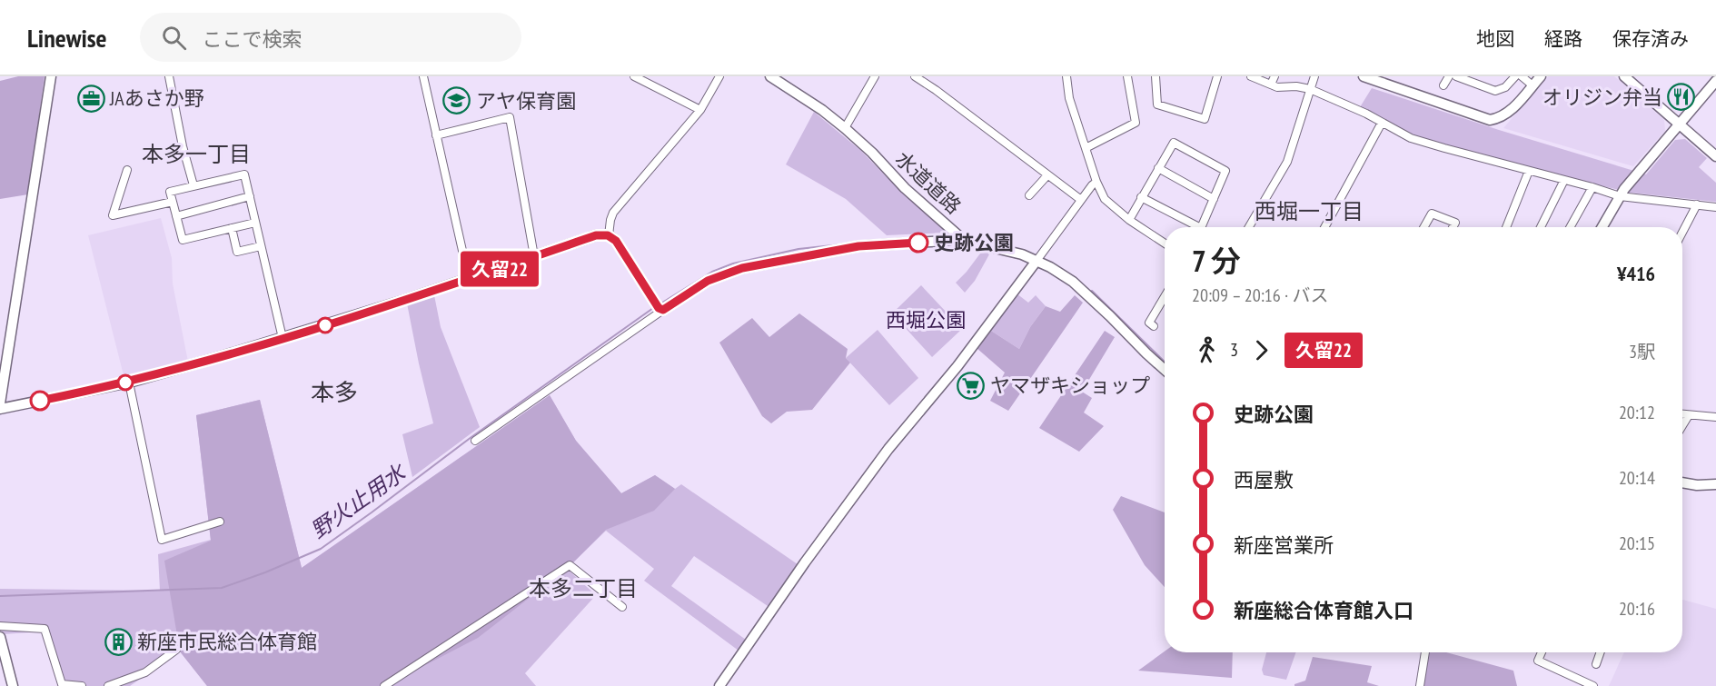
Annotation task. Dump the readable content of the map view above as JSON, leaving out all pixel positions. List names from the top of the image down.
{
  "streets": {
    "street": ["水道道路"]
  },
  "districts": [
    "本多一丁目",
    "西堀一丁目",
    "本多",
    "本多二丁目"
  ],
  "water": ["野火止用水"],
  "parks": ["西堀公園"],
  "places": {
    "restaurant": ["オリジン弁当"],
    "office": ["JAあさか野"],
    "school or university": ["アヤ保育園"],
    "other": ["史跡公園"],
    "supermarket": ["ヤマザキショップ"],
    "building": ["新座市民総合体育館"]
  },
  "lines": ["bus line 久留22"],
  "page": {
    "header": "Linewise",
    "search": "ここで検索",
    "nav": ["地図", "経路", "保存済み"],
    "on_map": "久留22",
    "heading": ["7 分", "20:09 – 20:16 · バス", "¥416"],
    "legs": ["3", "久留22", "3駅"],
    "list": [
      {
        "name": "史跡公園",
        "value": "20:12"
      },
      {
        "name": "西屋敷",
        "value": "20:14"
      },
      {
        "name": "新座営業所",
        "value": "20:15"
      },
      {
        "name": "新座総合体育館入口",
        "value": "20:16"
      }
    ]
  }
}
